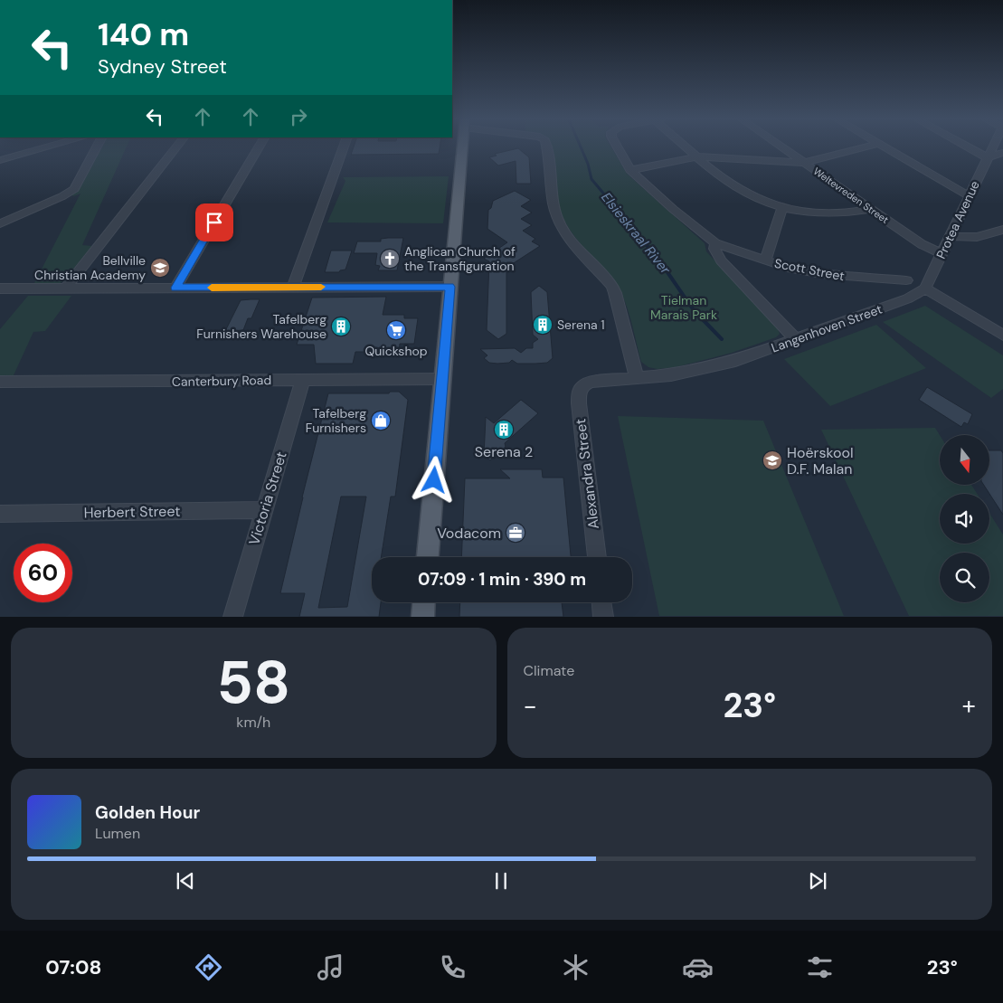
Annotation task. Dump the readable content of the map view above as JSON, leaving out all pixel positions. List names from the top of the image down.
{
  "streets": {
    "street": [
      "Weltevreden Street",
      "Protea Avenue",
      "Scott Street",
      "Langenhoven Street",
      "Canterbury Road",
      "Alexandra Street",
      "Victoria Street",
      "Herbert Street"
    ]
  },
  "crossings": [
    ["Weltevreden Street", "Protea Avenue"],
    ["Protea Avenue", "Langenhoven Street"],
    ["Scott Street", "Langenhoven Street"],
    ["Langenhoven Street", "Alexandra Street"],
    ["Canterbury Road", "Victoria Street"],
    ["Victoria Street", "Herbert Street"]
  ],
  "water": ["Elsieskraal River"],
  "parks": ["Tielman Marais Park"],
  "places": {
    "church": ["Anglican Church of the Transfiguration"],
    "school or university": ["Bellville Christian Academy", "Hoërskool D.F. Malan"],
    "building": ["Serena 1", "Tafelberg Furnishers Warehouse", "Serena 2"],
    "supermarket": ["Quickshop"],
    "shop": ["Tafelberg Furnishers"],
    "office": ["Vodacom"]
  },
  "north": "bottom",
  "page": {
    "turn": ["140 m", "Sydney Street"],
    "limit": "60",
    "trip": "07:09 · 1 min · 390 m",
    "tile": [
      ["58", "km/h"],
      "Climate"
    ],
    "heat": ["−", "23°", "+"],
    "song": ["Golden Hour", "Lumen"],
    "tabs": ["07:08", "23°"]
  }
}
